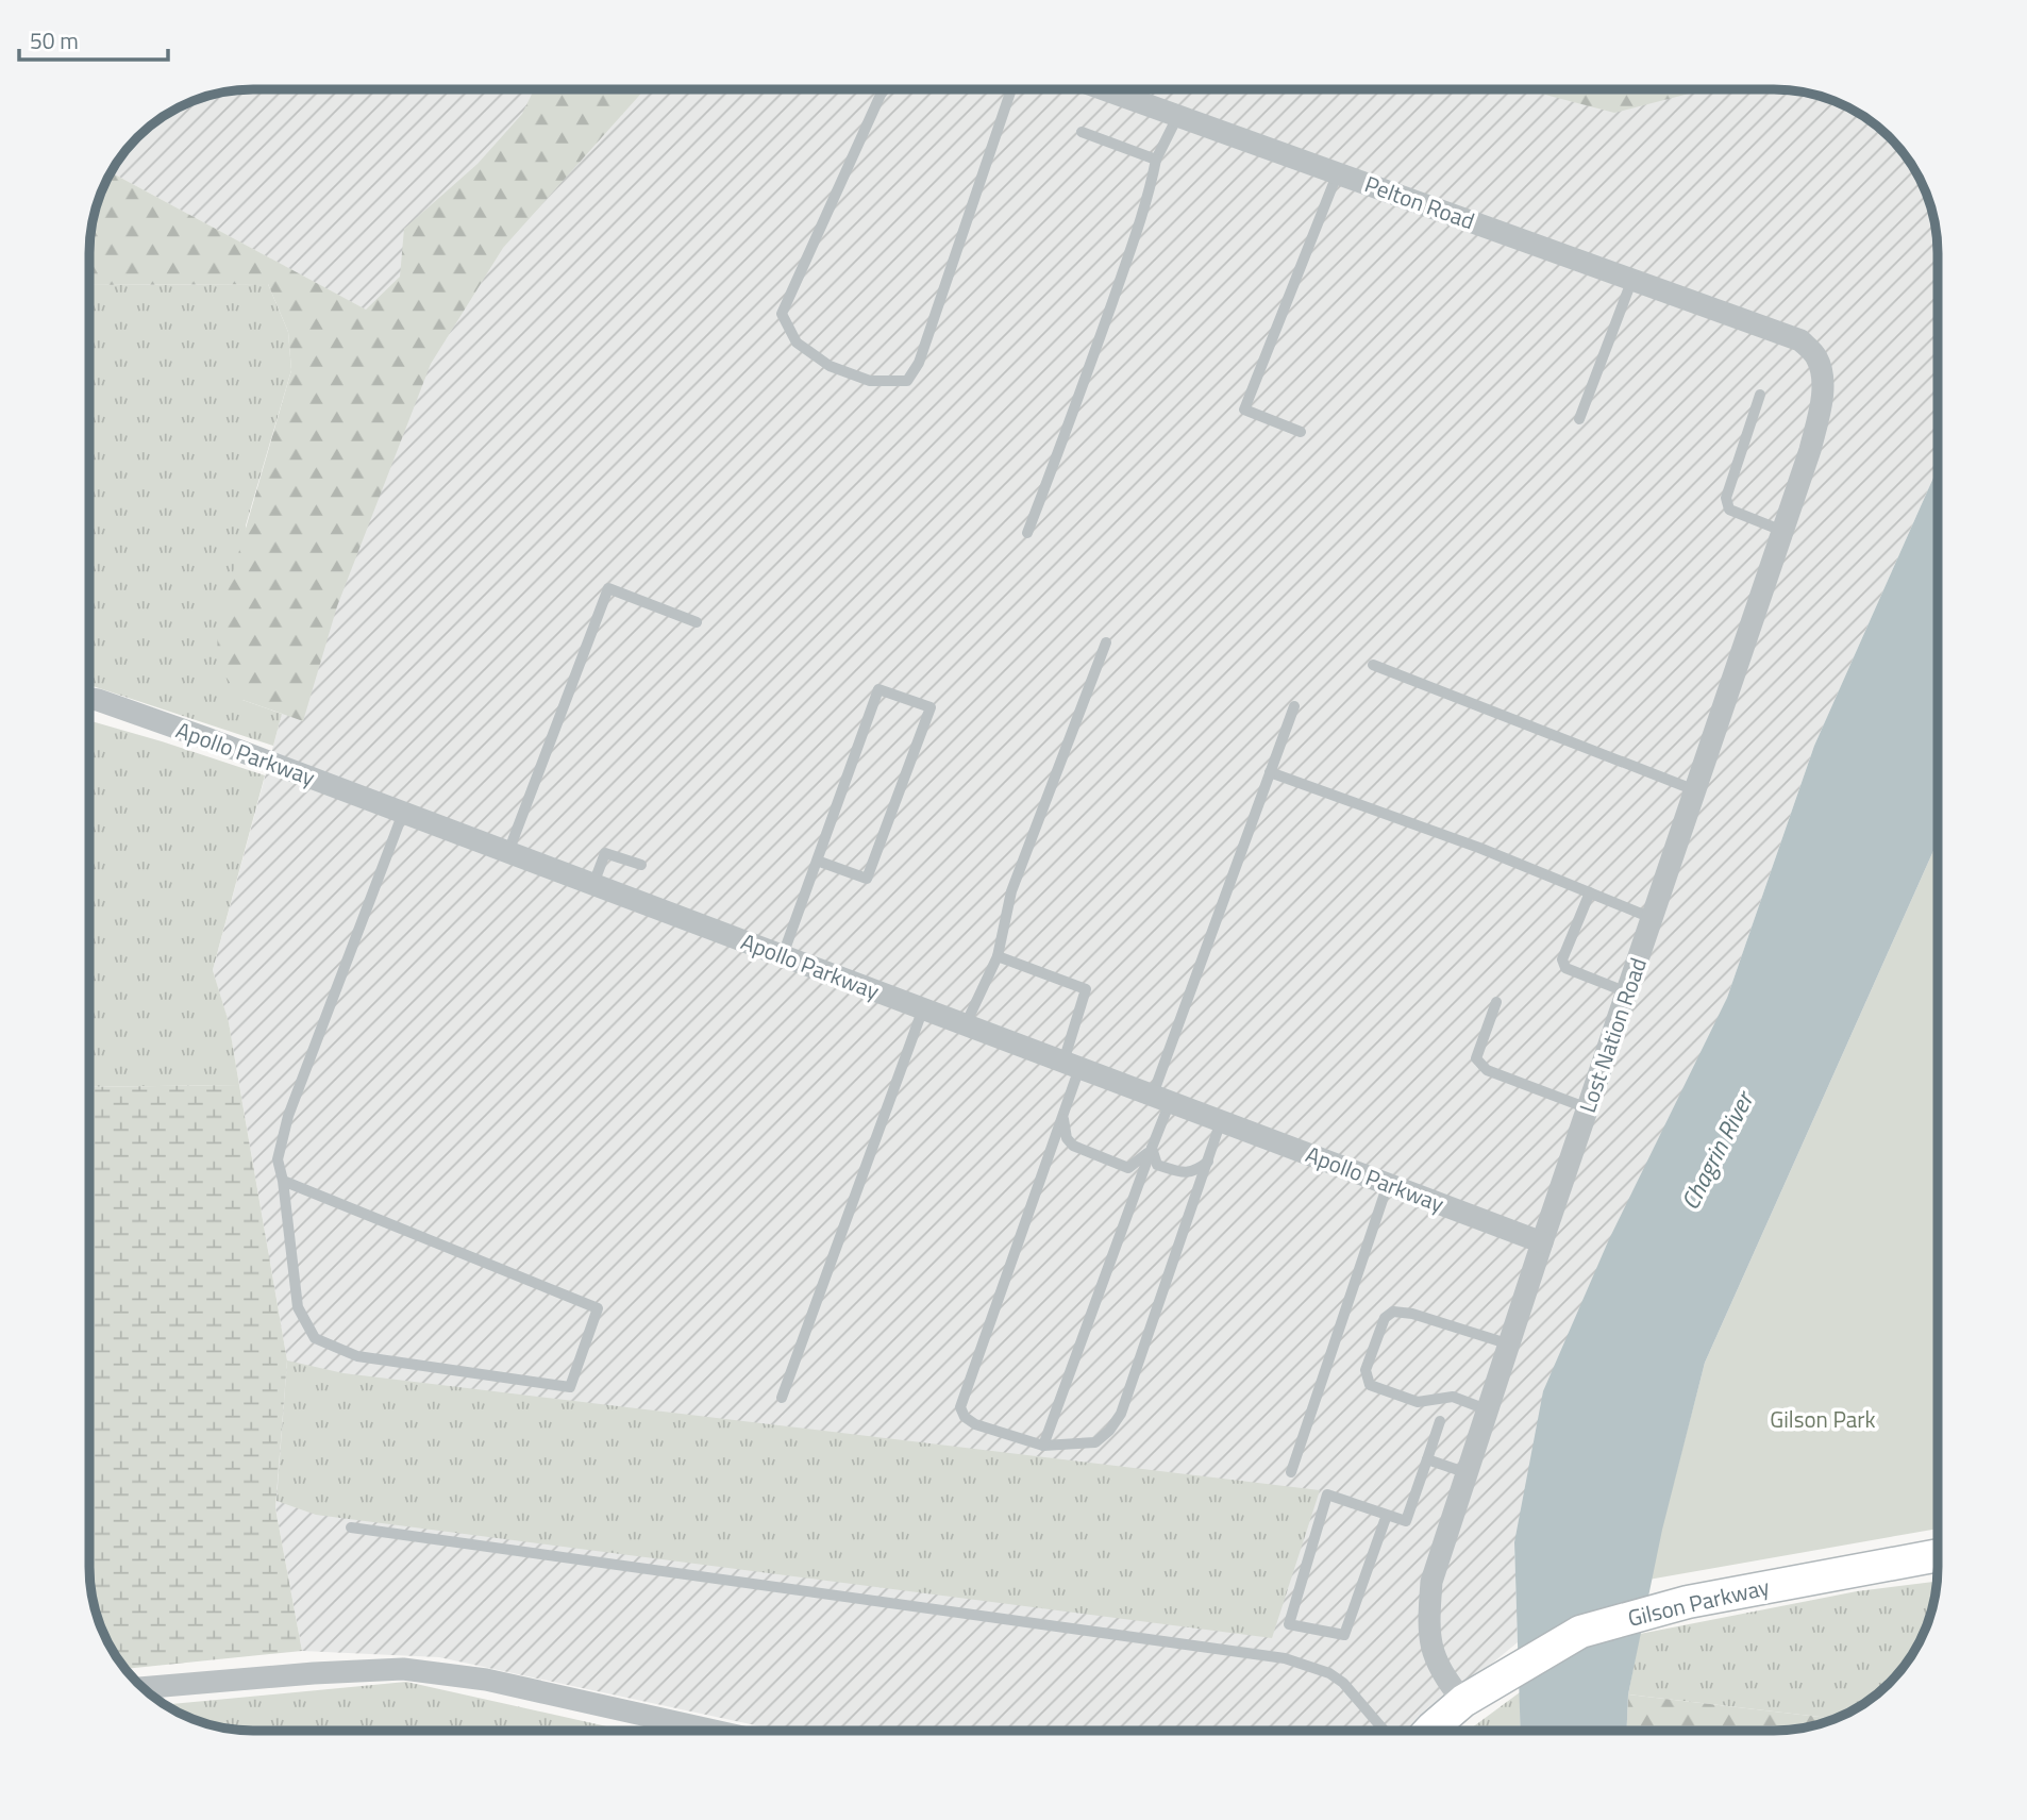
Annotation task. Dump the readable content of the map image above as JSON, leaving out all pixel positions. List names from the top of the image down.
{
  "streets": {
    "street": [
      "Pelton Road",
      "Apollo Parkway",
      "Lost Nation Road",
      "Gilson Parkway"
    ]
  },
  "crossings": [
    ["Pelton Road", "Lost Nation Road"],
    ["Apollo Parkway", "Lost Nation Road"],
    ["Lost Nation Road", "Gilson Parkway"]
  ],
  "water": ["Chagrin River"],
  "parks": ["Gilson Park"],
  "scale_bar": "50 m"
}
